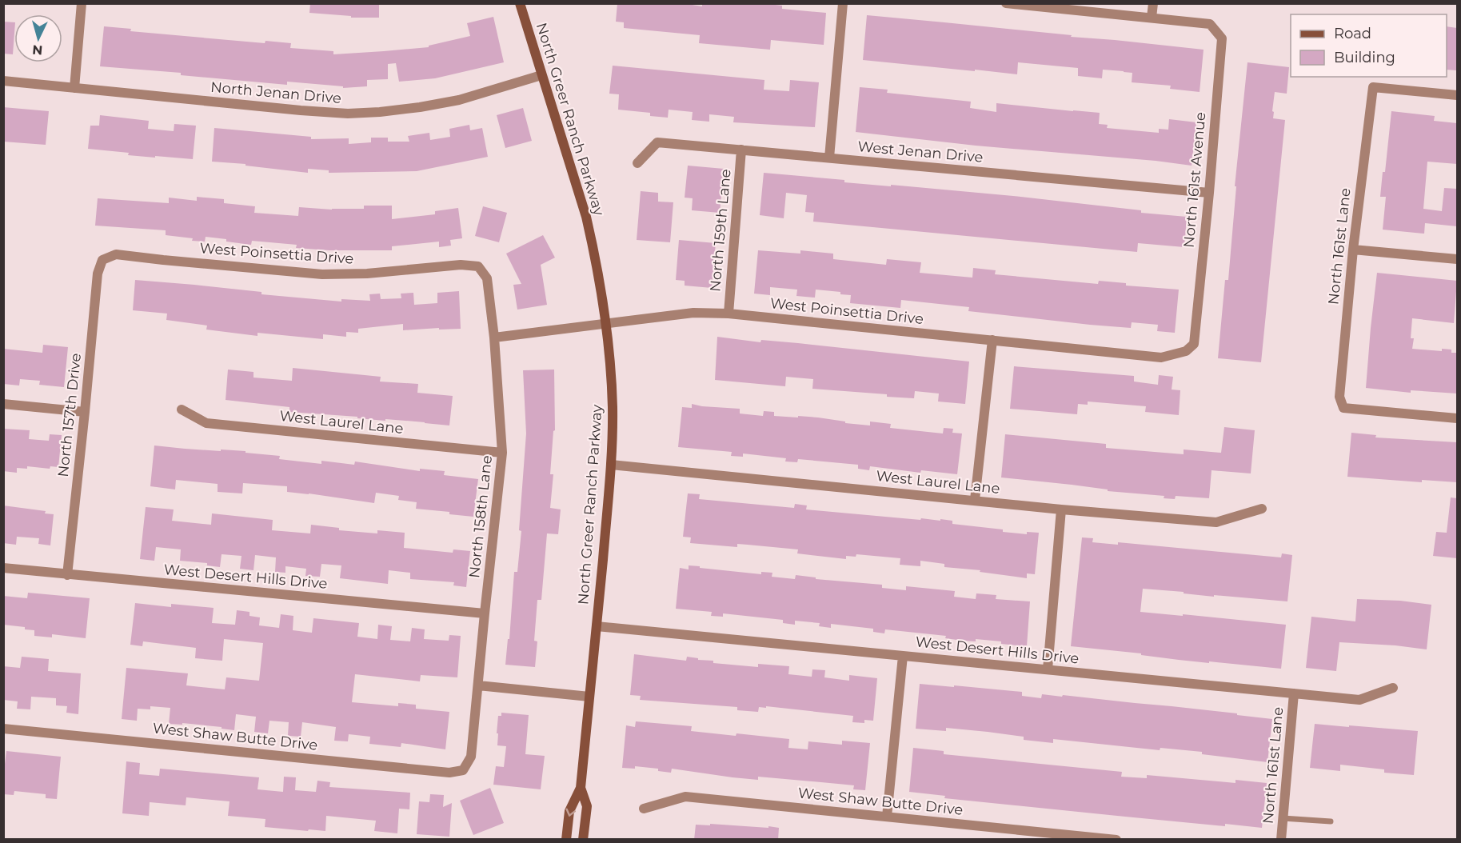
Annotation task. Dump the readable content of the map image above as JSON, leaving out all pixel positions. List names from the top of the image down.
{
  "streets": {
    "street": [
      "North Jenan Drive",
      "North Greer Ranch Parkway",
      "West Jenan Drive",
      "North 161st Avenue",
      "North 159th Lane",
      "North 161st Lane",
      "West Poinsettia Drive",
      "North 157th Drive",
      "West Laurel Lane",
      "North 158th Lane",
      "West Desert Hills Drive",
      "West Shaw Butte Drive"
    ]
  },
  "crossings": [
    ["North Jenan Drive", "North Greer Ranch Parkway"],
    ["North Greer Ranch Parkway", "West Poinsettia Drive"],
    ["North Greer Ranch Parkway", "West Laurel Lane"],
    ["North Greer Ranch Parkway", "West Desert Hills Drive"],
    ["West Jenan Drive", "North 161st Avenue"],
    ["West Jenan Drive", "North 159th Lane"],
    ["North 161st Avenue", "West Poinsettia Drive"],
    ["North 159th Lane", "West Poinsettia Drive"],
    ["North 161st Lane", "West Desert Hills Drive"],
    ["West Poinsettia Drive", "North 157th Drive"],
    ["West Poinsettia Drive", "North 158th Lane"],
    ["North 157th Drive", "West Desert Hills Drive"],
    ["West Laurel Lane", "North 158th Lane"],
    ["North 158th Lane", "West Desert Hills Drive"],
    ["North 158th Lane", "West Shaw Butte Drive"]
  ],
  "legend": ["Road", "Building"],
  "north": "bottom"
}
